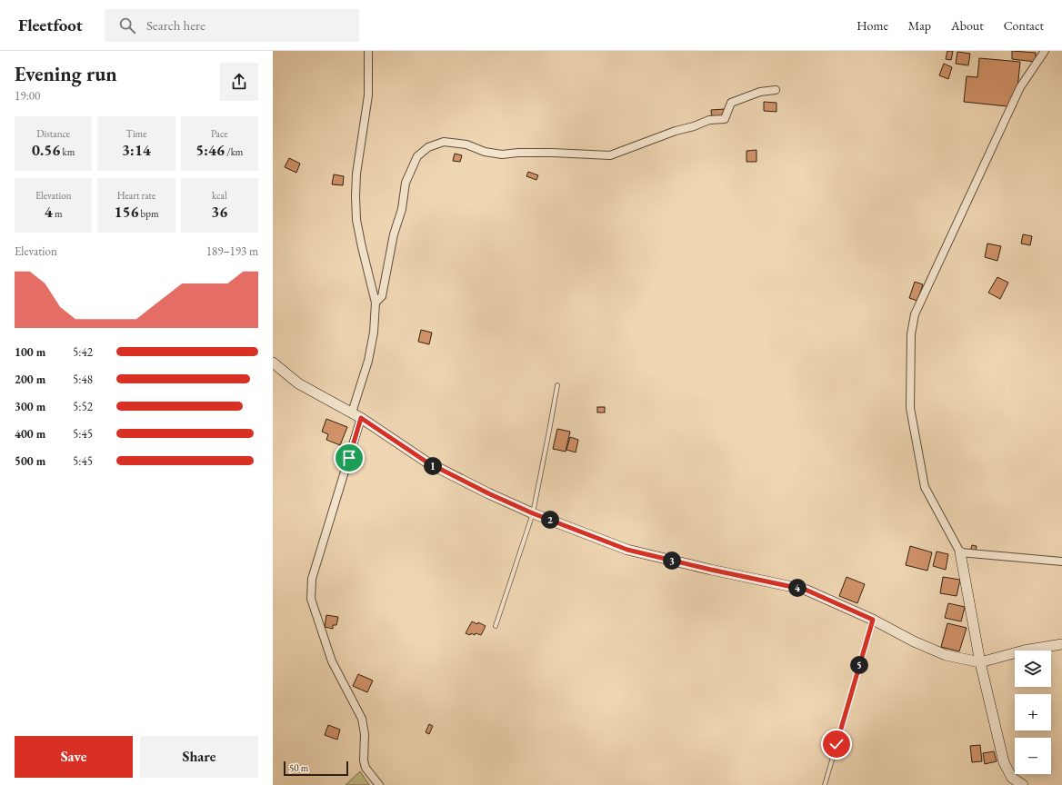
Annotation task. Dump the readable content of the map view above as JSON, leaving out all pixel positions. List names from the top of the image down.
{
  "scale_bar": "50 m",
  "page": {
    "header": "Fleetfoot",
    "search": "Search here",
    "nav": [
      "Home",
      "Map",
      "About",
      "Contact"
    ],
    "heading": ["Evening run", "19:00"],
    "stats": [
      ["Distance", "0.56 km"],
      ["Time", "3:14"],
      ["Pace", "5:46 /km"],
      ["Elevation", "4 m"],
      ["Heart rate", "156 bpm"],
      ["kcal", "36"]
    ],
    "chart": ["Elevation", "189–193 m"],
    "list": [
      {
        "name": "100 m",
        "note": "5:42"
      },
      {
        "name": "200 m",
        "note": "5:48"
      },
      {
        "name": "300 m",
        "note": "5:52"
      },
      {
        "name": "400 m",
        "note": "5:45"
      },
      {
        "name": "500 m",
        "note": "5:45"
      }
    ],
    "pins": [
      "1",
      "2",
      "3",
      "4",
      "5"
    ],
    "map_buttons": ["+", "−"],
    "buttons": ["Save", "Share"],
    "scale": "50 m"
  }
}
